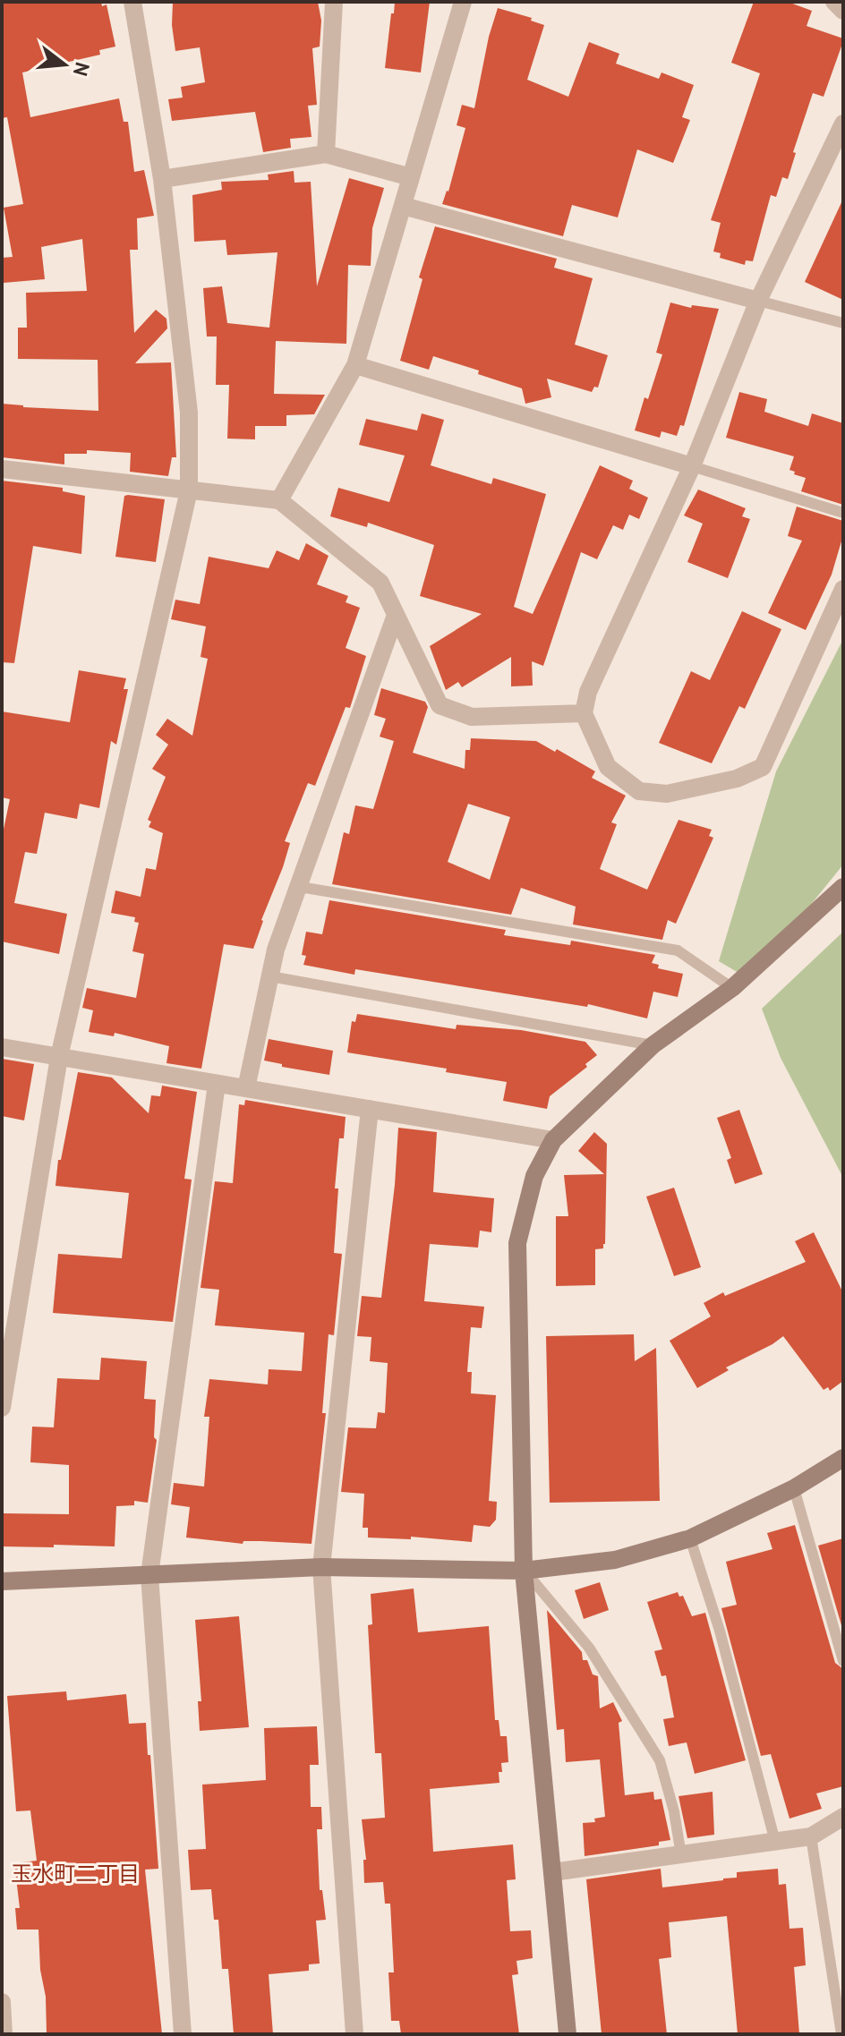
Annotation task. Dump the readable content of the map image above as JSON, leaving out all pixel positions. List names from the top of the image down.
{
  "districts": ["玉水町二丁目"],
  "north": "right"
}
